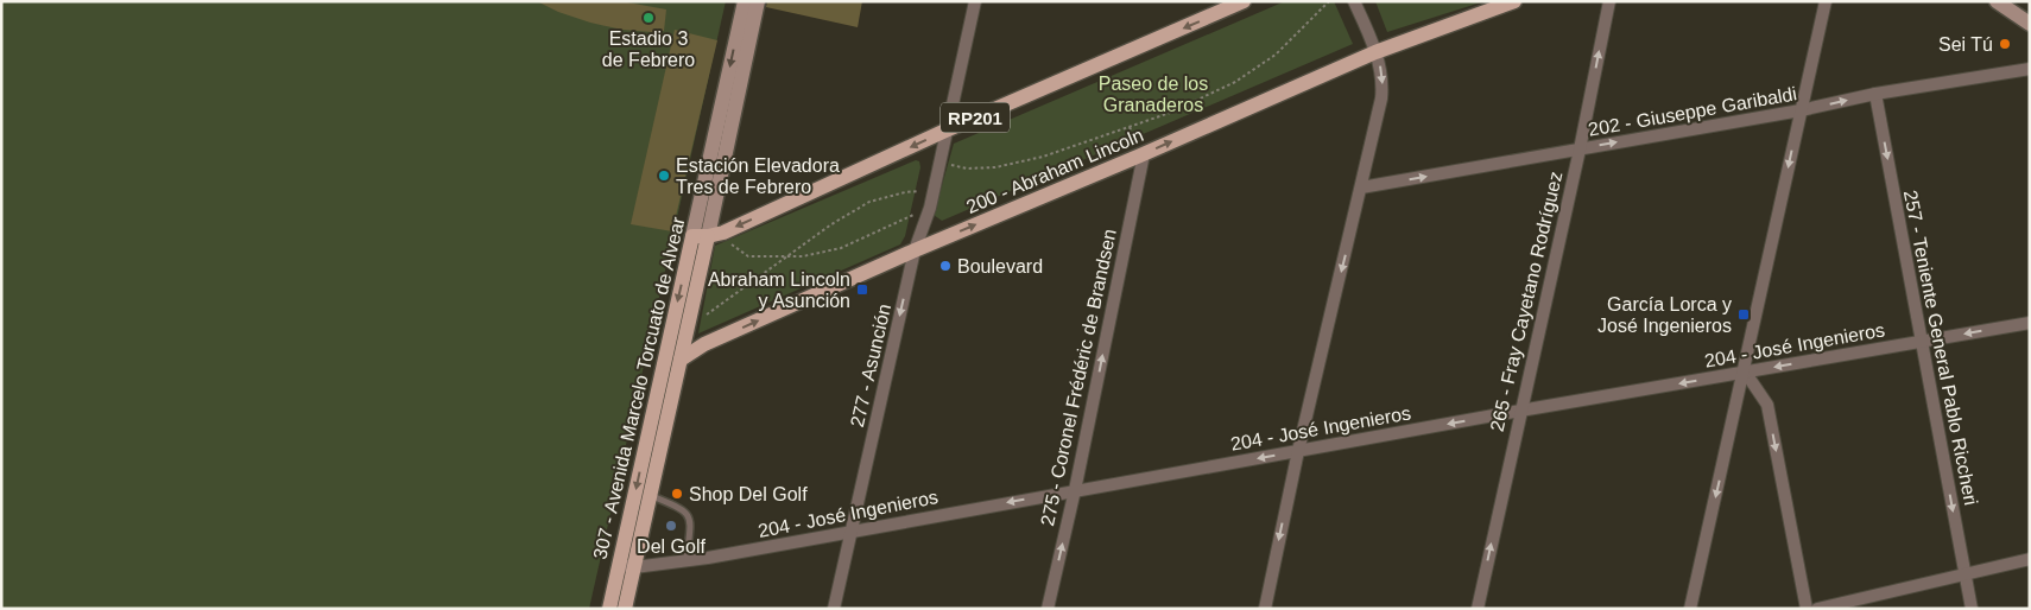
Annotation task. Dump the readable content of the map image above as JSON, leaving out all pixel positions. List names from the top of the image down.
{
  "streets": {
    "main road": ["RP201", "200 - Abraham Lincoln", "307 - Avenida Marcelo Torcuato de Alvear"],
    "street": [
      "202 - Giuseppe Garibaldi",
      "265 - Fray Cayetano Rodríguez",
      "204 - José Ingenieros",
      "257 - Teniente General Pablo Riccheri",
      "277 - Asunción",
      "275 - Coronel Frédéric de Brandsen"
    ]
  },
  "crossings": [
    ["202 - Giuseppe Garibaldi", "265 - Fray Cayetano Rodríguez"],
    ["202 - Giuseppe Garibaldi", "257 - Teniente General Pablo Riccheri"],
    ["RP201", "277 - Asunción"],
    ["RP201", "307 - Avenida Marcelo Torcuato de Alvear"],
    ["200 - Abraham Lincoln", "277 - Asunción"],
    ["200 - Abraham Lincoln", "275 - Coronel Frédéric de Brandsen"],
    ["200 - Abraham Lincoln", "307 - Avenida Marcelo Torcuato de Alvear"],
    ["265 - Fray Cayetano Rodríguez", "204 - José Ingenieros"],
    ["204 - José Ingenieros", "257 - Teniente General Pablo Riccheri"],
    ["204 - José Ingenieros", "277 - Asunción"],
    ["204 - José Ingenieros", "275 - Coronel Frédéric de Brandsen"],
    ["204 - José Ingenieros", "307 - Avenida Marcelo Torcuato de Alvear"]
  ],
  "one_way": [
    "202 - Giuseppe Garibaldi",
    "265 - Fray Cayetano Rodríguez",
    "204 - José Ingenieros",
    "257 - Teniente General Pablo Riccheri",
    "277 - Asunción",
    "275 - Coronel Frédéric de Brandsen"
  ],
  "parks": ["Paseo de los Granaderos"],
  "places": {
    "other": [
      "Estadio 3 de Febrero",
      "Sei Tú",
      "Estación Elevadora Tres de Febrero",
      "Boulevard",
      "Shop Del Golf",
      "Del Golf"
    ],
    "transit": ["Abraham Lincoln y Asunción", "García Lorca y José Ingenieros"]
  }
}
